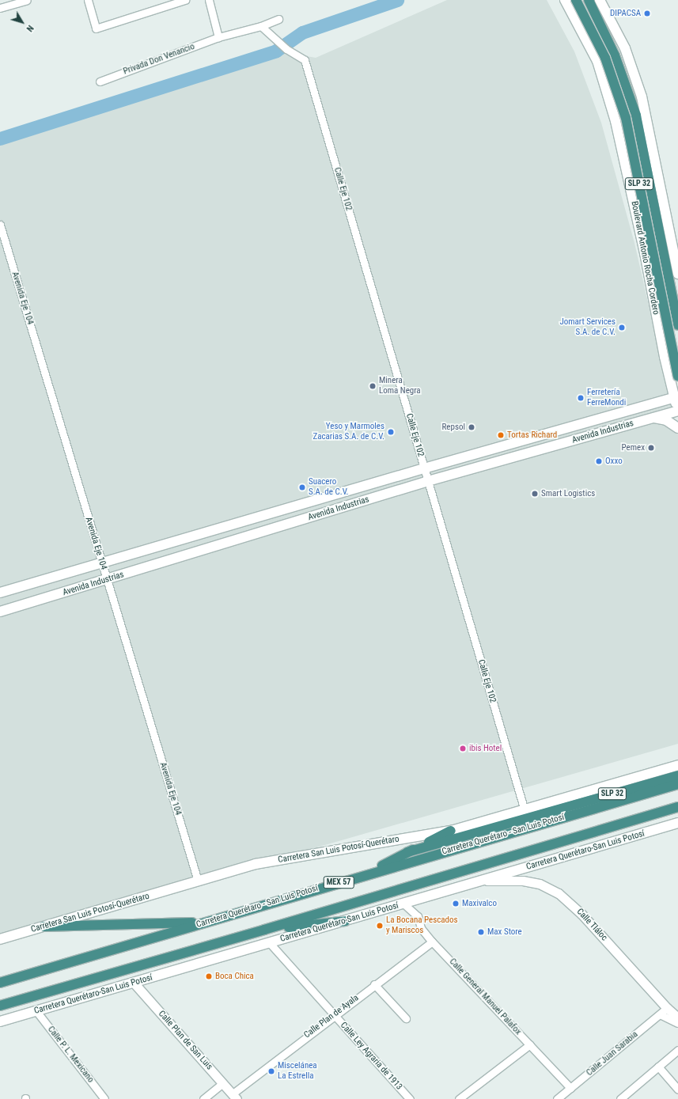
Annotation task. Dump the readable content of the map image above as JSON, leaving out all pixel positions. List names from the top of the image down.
{
  "streets": {
    "highway": [
      "SLP 32",
      "Boulevard Antonio Rocha Cordero",
      "Carretera Querétaro - San Luis Potosí",
      "MEX 57"
    ],
    "main road": ["Avenida Industrias", "Carretera San Luis Potosí-Querétaro", "Carretera Querétaro-San Luis Potosí"],
    "street": [
      "Privada Don Venancio",
      "Calle Eje 102",
      "Avenida Eje 104",
      "Calle Tláloc",
      "Calle General Manuel Palafox",
      "Calle Plan de Ayala",
      "Calle Plan de San Luis",
      "Calle Juan Sarabia",
      "Calle P. L. Mexicano",
      "Calle Ley Agraria de 1913"
    ]
  },
  "crossings": [
    ["Privada Don Venancio", "Calle Eje 102"],
    ["Calle Eje 102", "Avenida Industrias"],
    ["Calle Eje 102", "Carretera San Luis Potosí-Querétaro"],
    ["Boulevard Antonio Rocha Cordero", "Avenida Industrias"],
    ["Avenida Eje 104", "Avenida Industrias"],
    ["Avenida Eje 104", "Carretera San Luis Potosí-Querétaro"],
    ["Carretera Querétaro-San Luis Potosí", "Calle Tláloc"],
    ["Carretera Querétaro-San Luis Potosí", "Calle General Manuel Palafox"],
    ["Carretera Querétaro-San Luis Potosí", "Calle Plan de San Luis"],
    ["Carretera Querétaro-San Luis Potosí", "Calle P. L. Mexicano"],
    ["Carretera Querétaro-San Luis Potosí", "Calle Ley Agraria de 1913"],
    ["Calle Tláloc", "Calle Juan Sarabia"],
    ["Calle General Manuel Palafox", "Calle Plan de Ayala"],
    ["Calle General Manuel Palafox", "Calle Juan Sarabia"],
    ["Calle Plan de Ayala", "Calle Plan de San Luis"],
    ["Calle Plan de Ayala", "Calle Ley Agraria de 1913"]
  ],
  "places": [
    "DIPACSA",
    "Jomart Services S.A. de C.V.",
    "Minera Loma Negra",
    "Ferretería FerreMondi",
    "Repsol",
    "Yeso y Marmoles Zacarias S.A. de C.V.",
    "Tortas Richard",
    "Pemex",
    "Oxxo",
    "Suacero S.A. de C.V.",
    "Smart Logistics",
    "ibis Hotel",
    "Maxivalco",
    "La Bocana Pescados y Mariscos",
    "Max Store",
    "Boca Chica",
    "Miscelánea La Estrella"
  ],
  "north": "bottom right"
}
